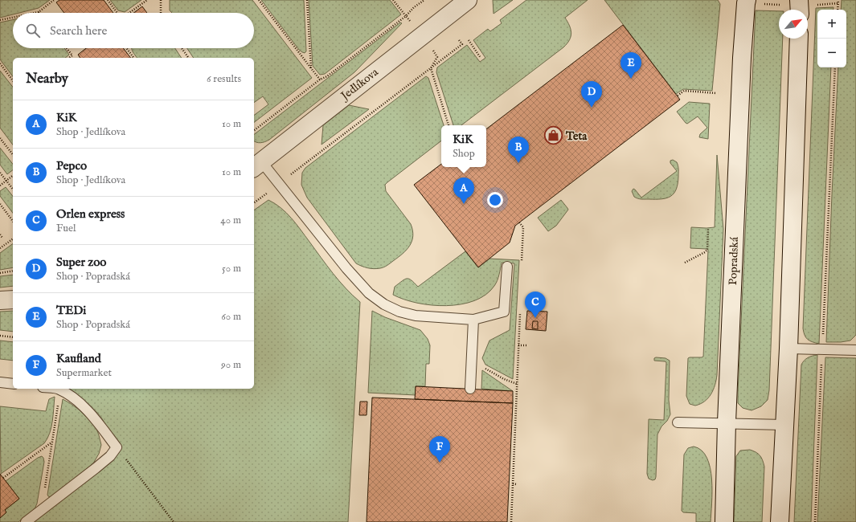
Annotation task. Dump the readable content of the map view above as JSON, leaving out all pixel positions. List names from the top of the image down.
{
  "streets": {
    "street": ["Jedlíkova", "Popradská"]
  },
  "places": {
    "shop": ["Teta"]
  },
  "north": "top right",
  "page": {
    "map_buttons": ["+", "−"],
    "search": "Search here",
    "pins": [
      "E",
      "D",
      "B",
      "A",
      "C",
      "F"
    ],
    "heading": ["Nearby", "6 results"],
    "list": [
      {
        "mark": "A",
        "name": "KiK",
        "note": "Shop · Jedlíkova",
        "value": "10 m"
      },
      {
        "mark": "B",
        "name": "Pepco",
        "note": "Shop · Jedlíkova",
        "value": "10 m"
      },
      {
        "mark": "C",
        "name": "Orlen express",
        "note": "Fuel",
        "value": "40 m"
      },
      {
        "mark": "D",
        "name": "Super zoo",
        "note": "Shop · Popradská",
        "value": "50 m"
      },
      {
        "mark": "E",
        "name": "TEDi",
        "note": "Shop · Popradská",
        "value": "60 m"
      },
      {
        "mark": "F",
        "name": "Kaufland",
        "note": "Supermarket",
        "value": "90 m"
      }
    ],
    "popup": ["KiK", "Shop"]
  }
}
